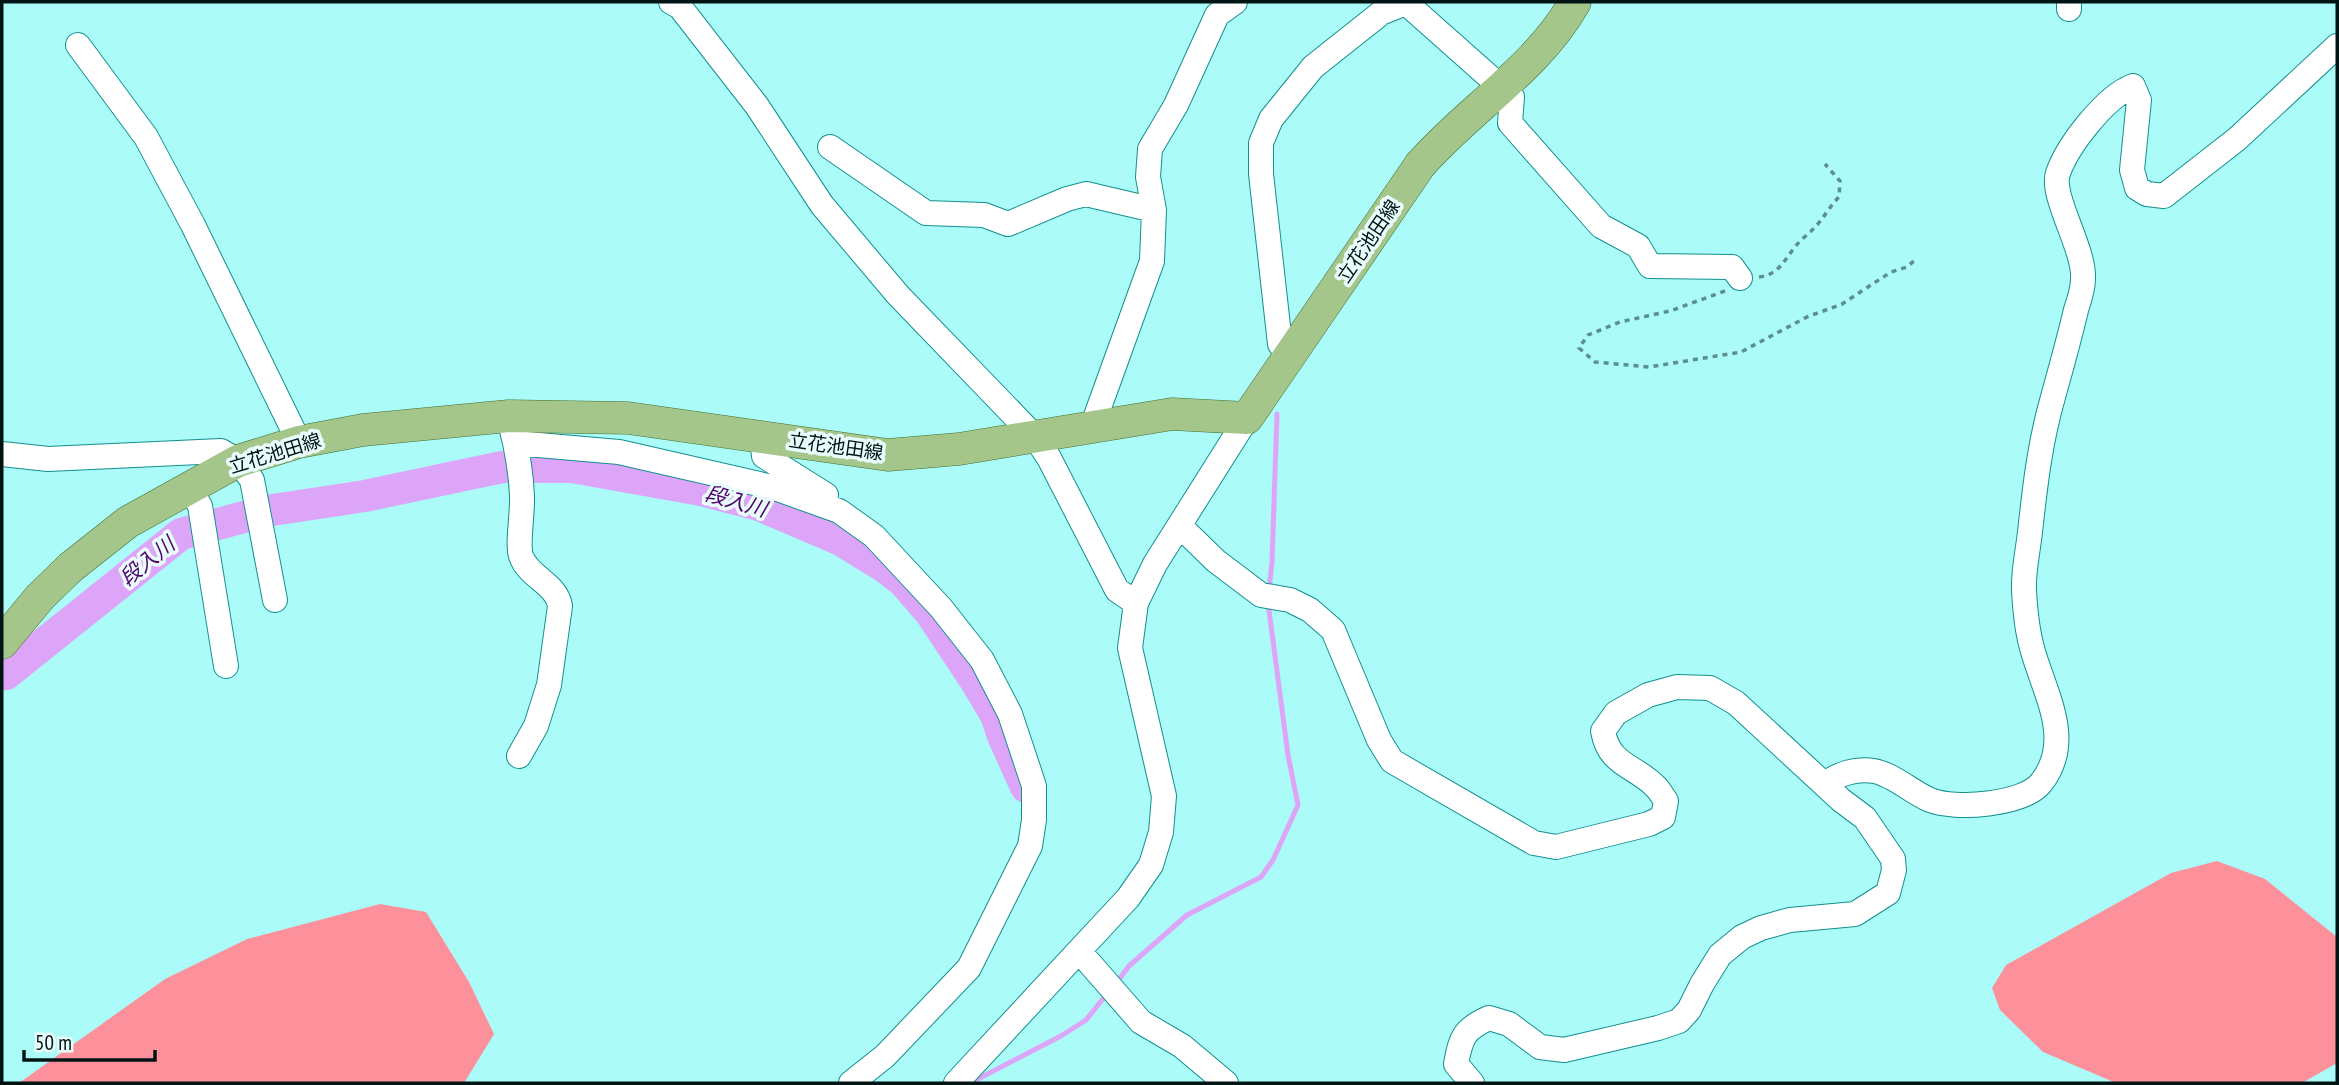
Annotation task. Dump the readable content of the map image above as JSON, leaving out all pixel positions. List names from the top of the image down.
{
  "streets": {
    "main road": ["立花池田線"]
  },
  "water": ["段入川"],
  "scale_bar": "50 m"
}
